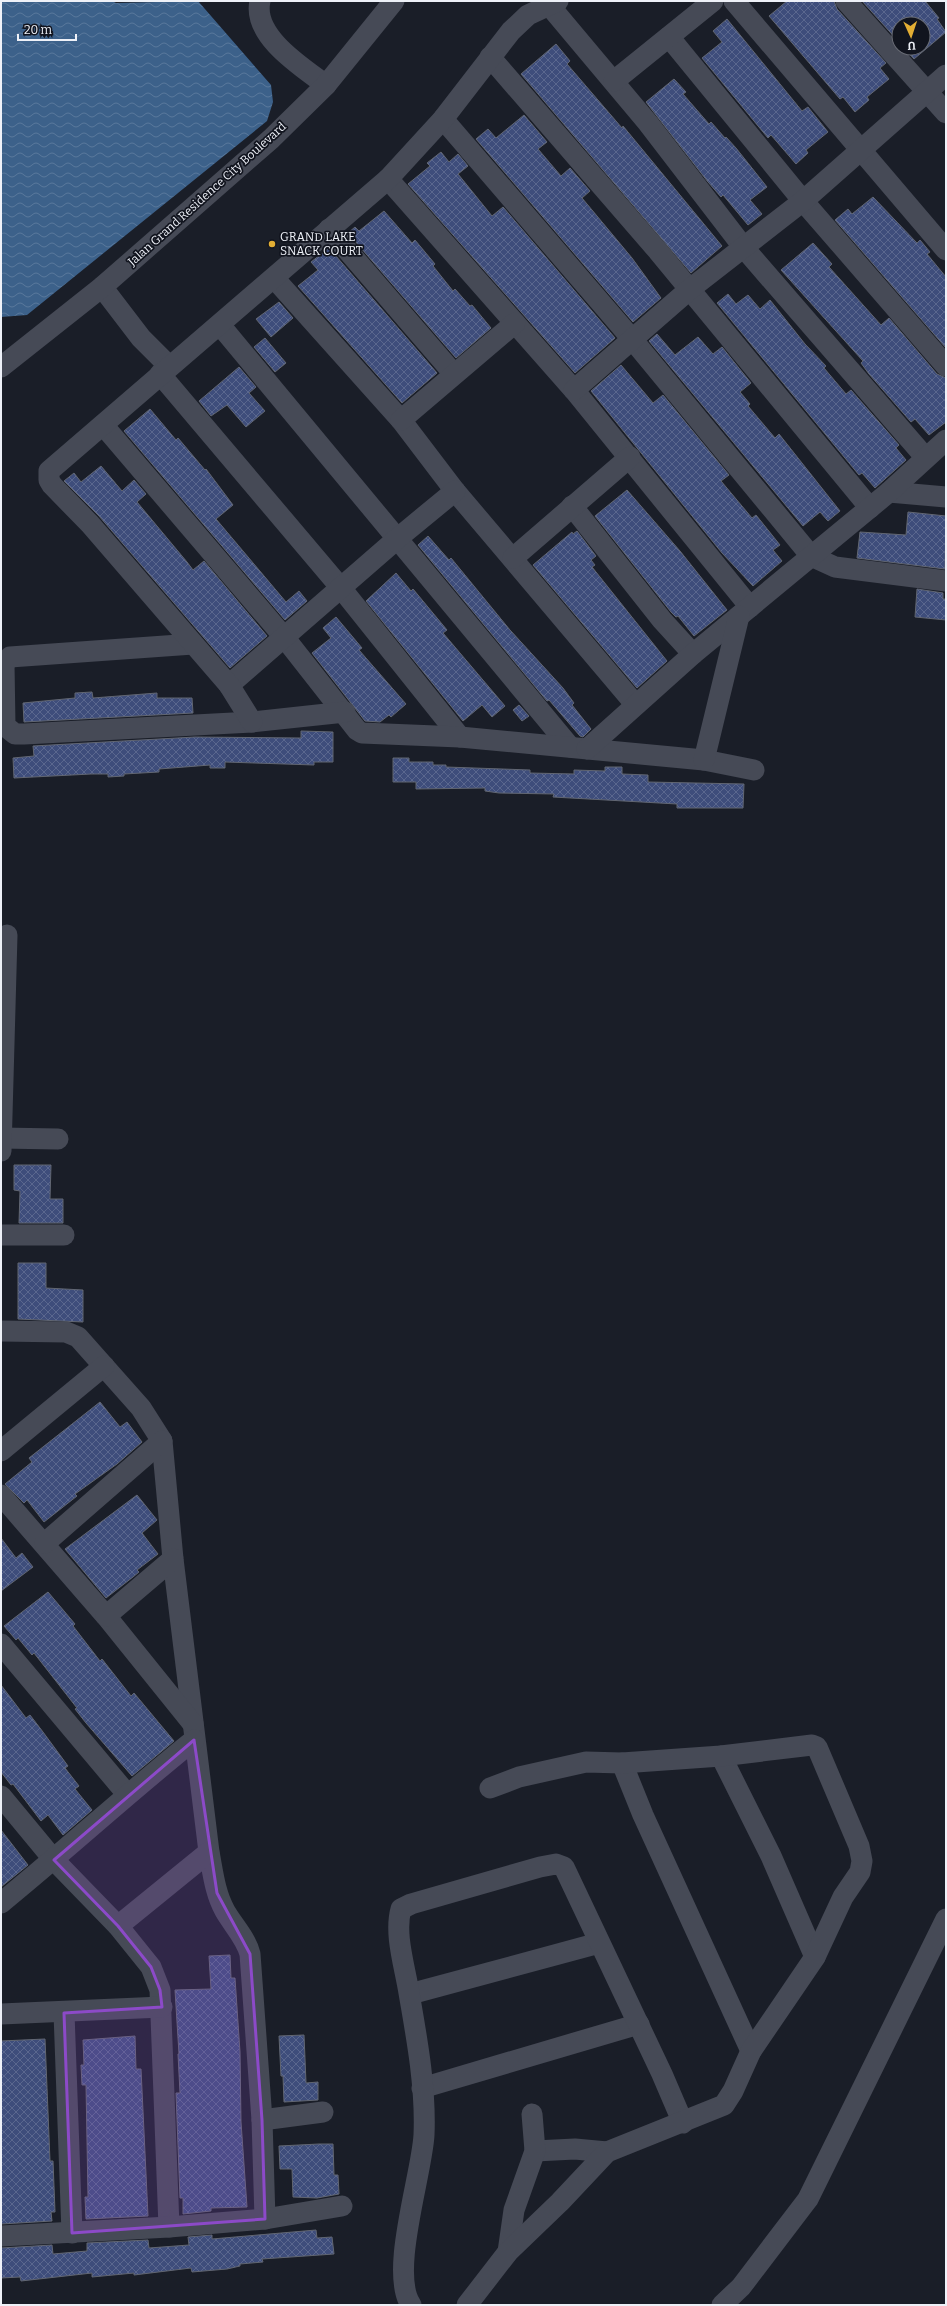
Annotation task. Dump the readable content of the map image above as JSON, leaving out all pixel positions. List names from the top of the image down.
{
  "streets": {
    "street": ["Jalan Grand Residence City Boulevard"]
  },
  "places": ["GRAND LAKE SNACK COURT"],
  "scale_bar": "20 m",
  "north": "bottom"
}
